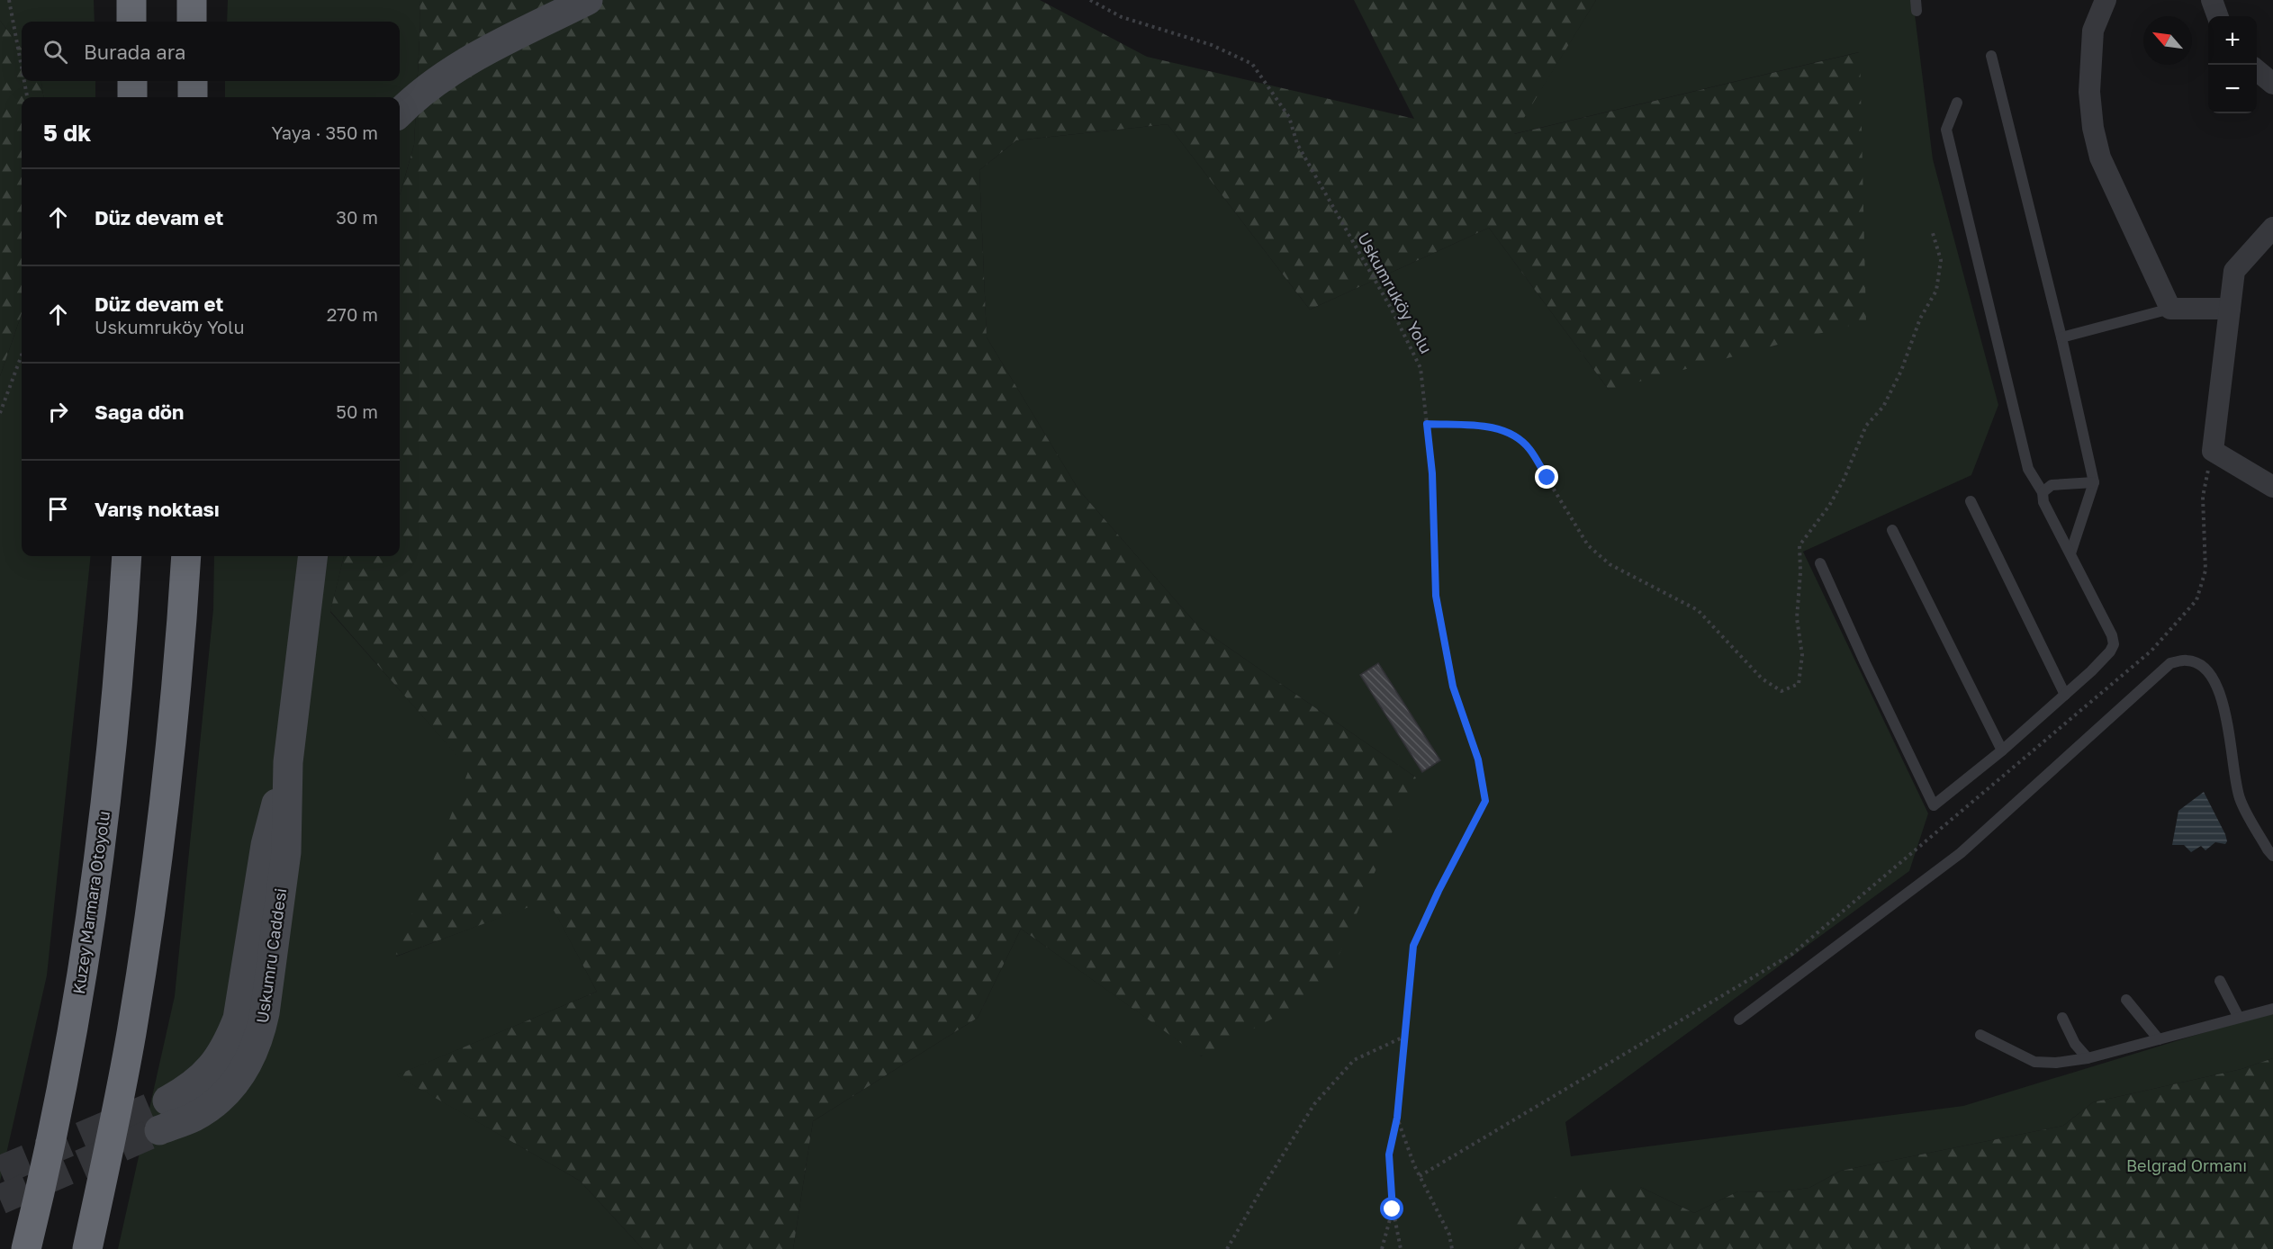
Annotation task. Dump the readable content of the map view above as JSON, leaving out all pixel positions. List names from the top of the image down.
{
  "streets": {
    "highway": ["Kuzey Marmara Otoyolu"],
    "main road": ["Uskumru Caddesi"],
    "path": ["Uskumruköy Yolu"]
  },
  "parks": ["Belgrad Ormanı"],
  "north": "top left",
  "page": {
    "map_buttons": ["+", "−"],
    "search": "Burada ara",
    "heading": ["5 dk", "Yaya · 350 m"],
    "list": [
      ["Düz devam et", "30 m"],
      ["Düz devam et", "Uskumruköy Yolu", "270 m"],
      ["Sağa dön", "50 m"],
      "Varış noktası"
    ]
  }
}
